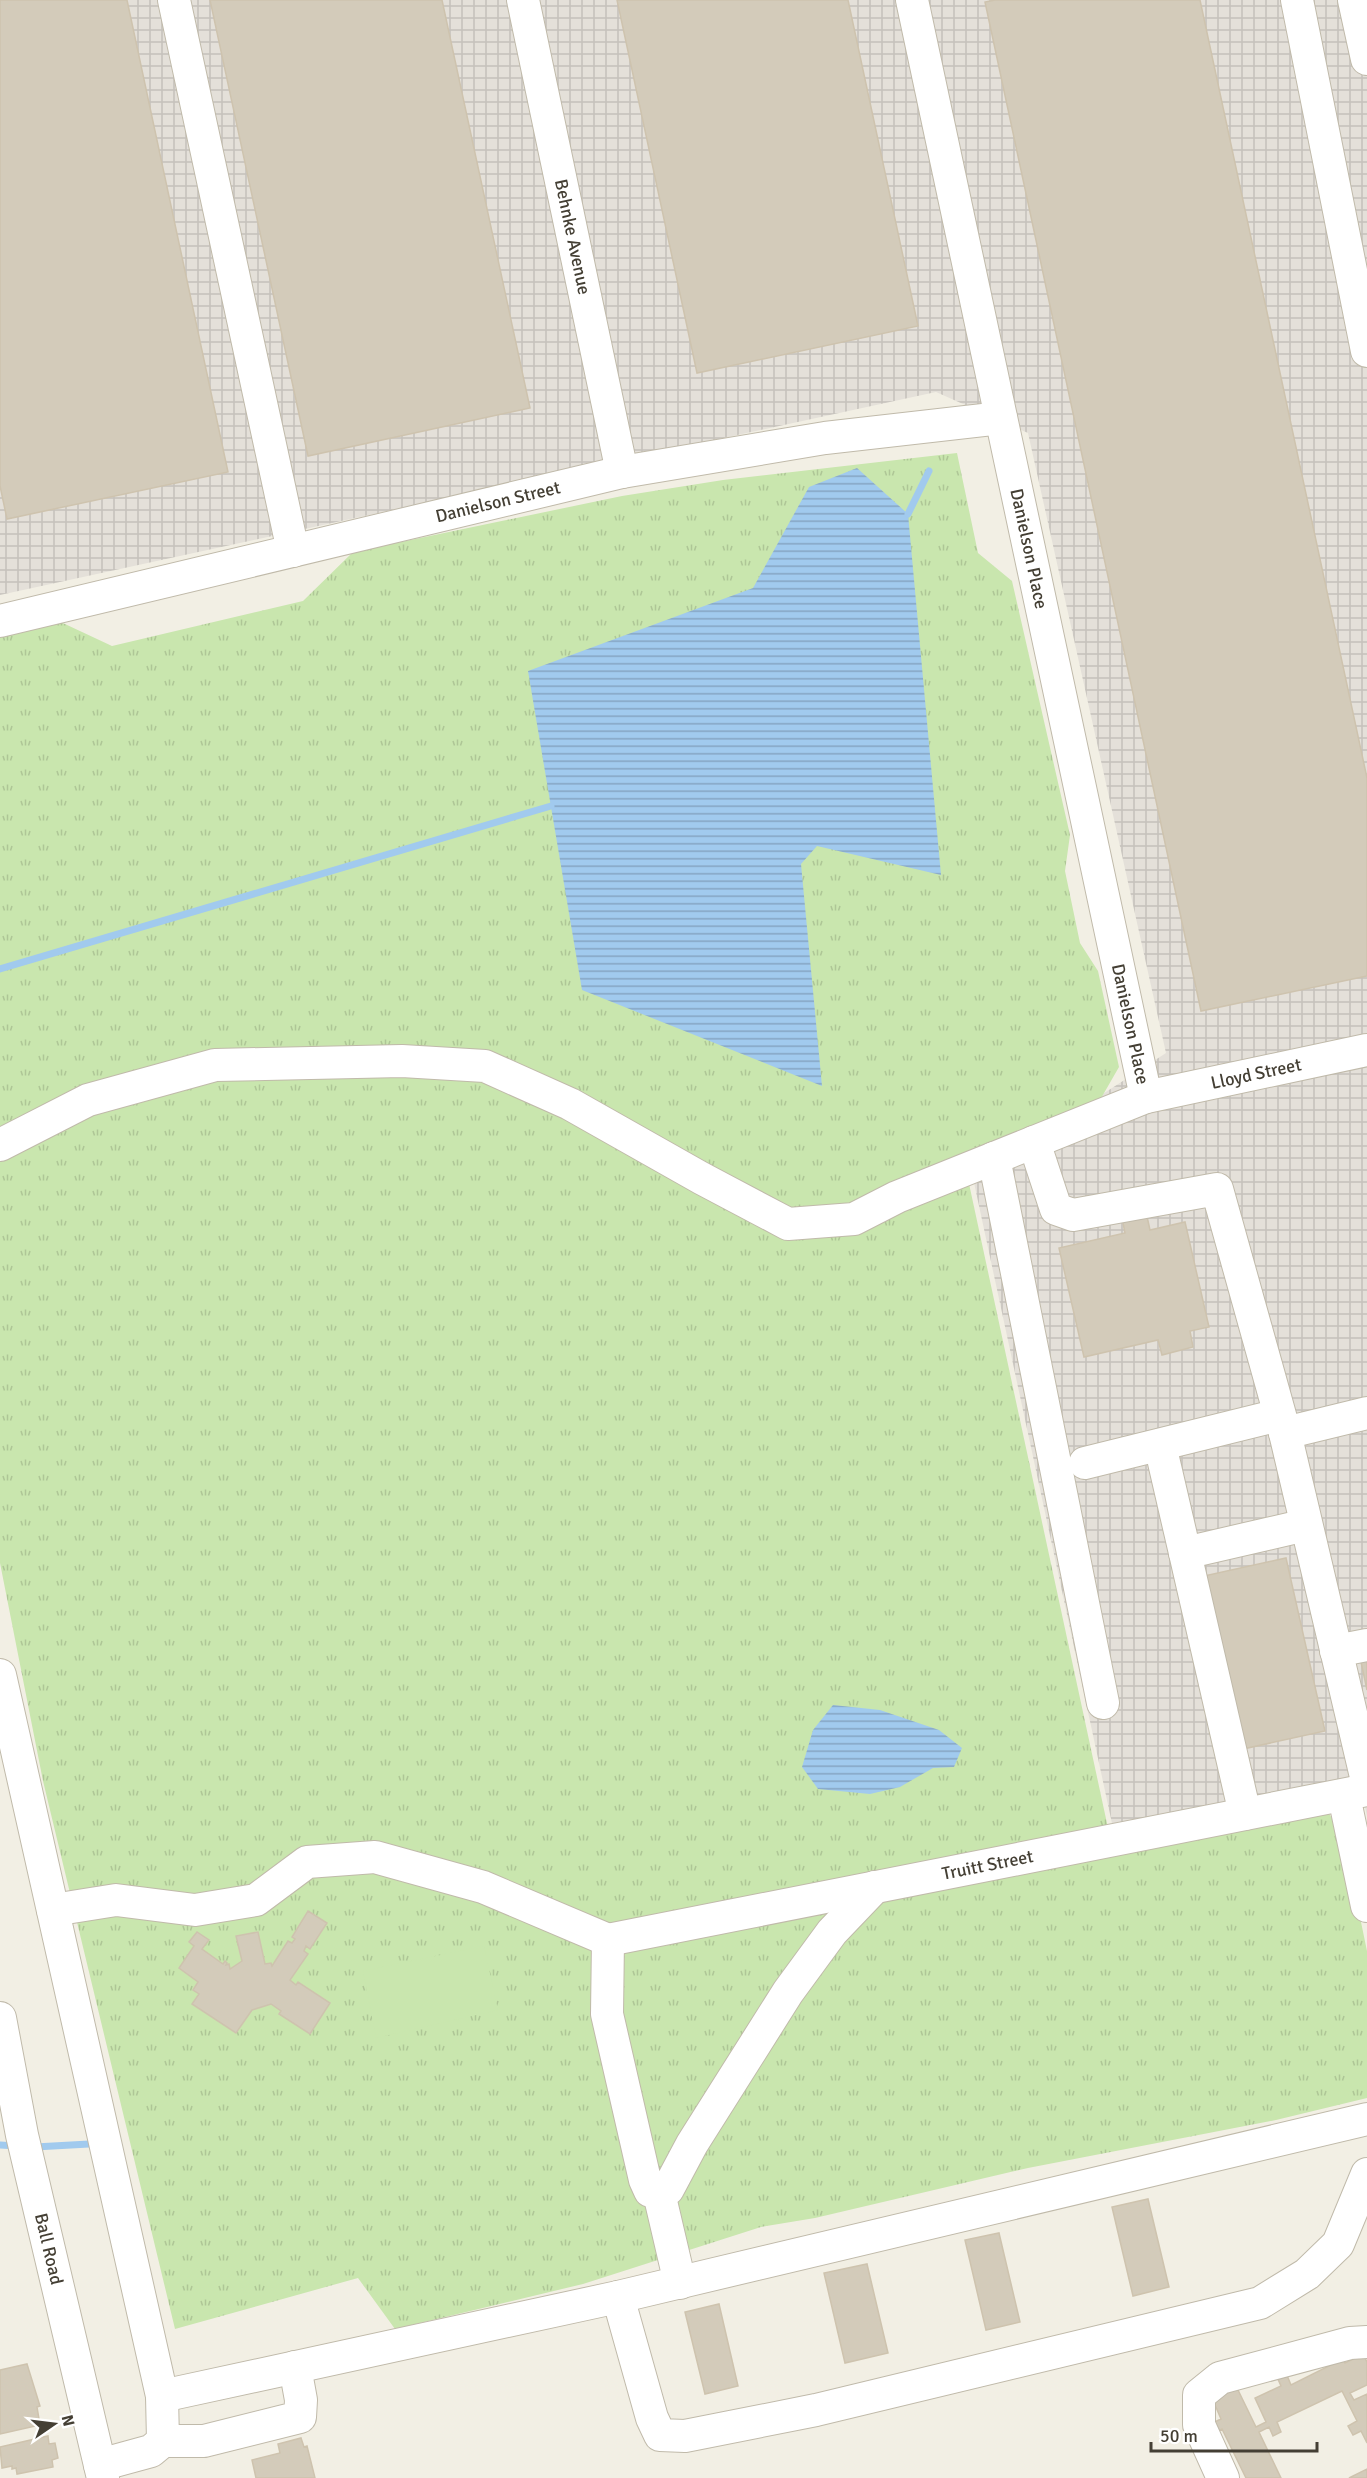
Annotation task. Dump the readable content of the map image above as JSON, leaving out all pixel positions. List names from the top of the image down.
{
  "streets": {
    "street": [
      "Behnke Avenue",
      "Danielson Street",
      "Danielson Place",
      "Lloyd Street",
      "Truitt Street",
      "Ball Road"
    ]
  },
  "crossings": [
    ["Behnke Avenue", "Danielson Street"],
    ["Danielson Street", "Danielson Place"],
    ["Danielson Place", "Lloyd Street"]
  ],
  "scale_bar": "50 m",
  "north": "right"
}
